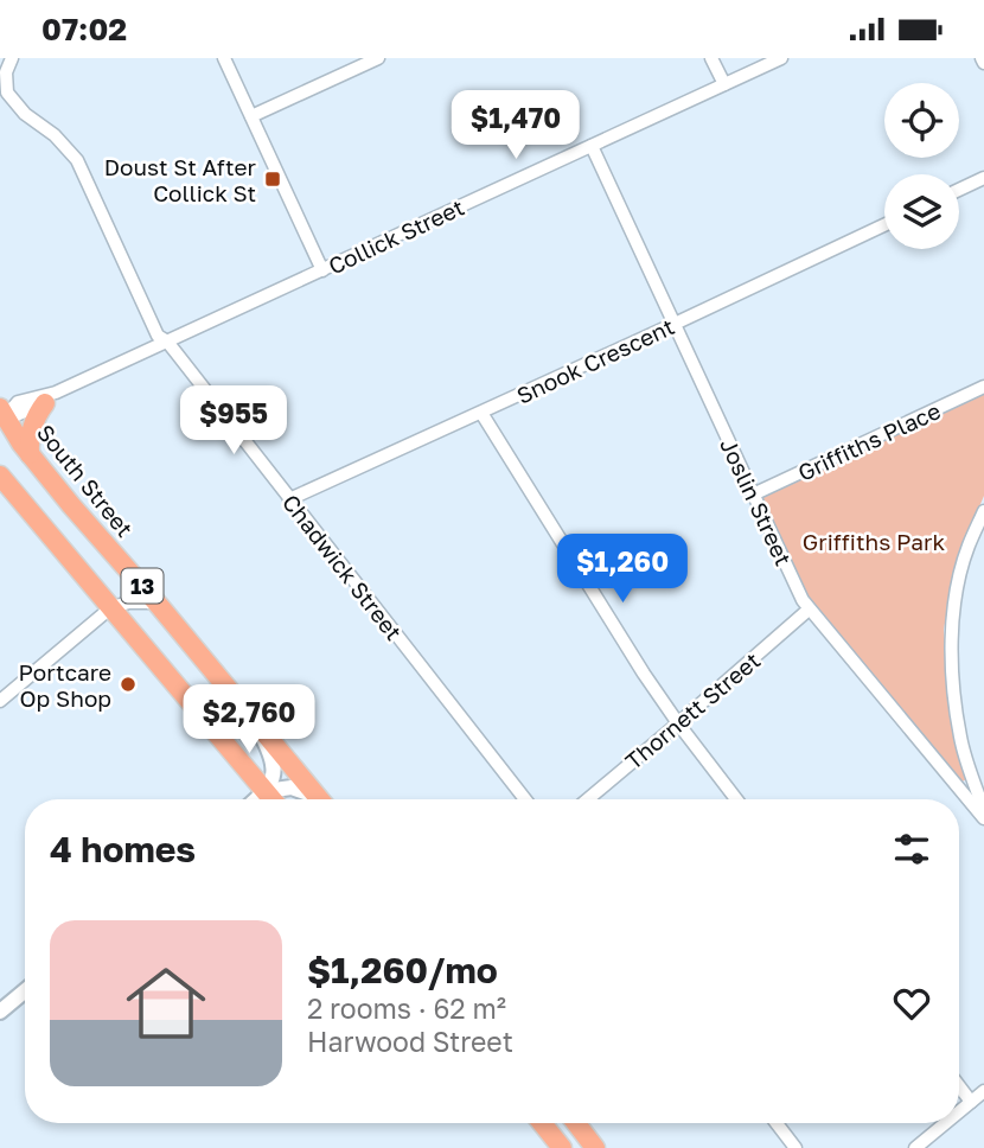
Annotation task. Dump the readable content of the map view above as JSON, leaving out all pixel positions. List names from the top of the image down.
{
  "streets": {
    "main road": ["South Street", "13"],
    "street": [
      "Collick Street",
      "Snook Crescent",
      "Griffiths Place",
      "Joslin Street",
      "Chadwick Street",
      "Thornett Street"
    ]
  },
  "crossings": [
    ["Collick Street", "South Street"],
    ["Collick Street", "Joslin Street"],
    ["Collick Street", "Chadwick Street"],
    ["Snook Crescent", "Joslin Street"],
    ["Snook Crescent", "Chadwick Street"],
    ["Griffiths Place", "Joslin Street"],
    ["Joslin Street", "Thornett Street"]
  ],
  "parks": ["Griffiths Park"],
  "places": {
    "transit": ["Doust St After Collick St"],
    "other": ["Portcare Op Shop"]
  },
  "page": {
    "status": "07:02",
    "price": [
      "$1,470",
      "$955",
      "$1,260",
      "$2,760"
    ],
    "heading": "4 homes",
    "list": [
      {
        "name": "$1,260/mo",
        "note": "2 rooms · 62 m² · Harwood Street"
      }
    ]
  }
}
